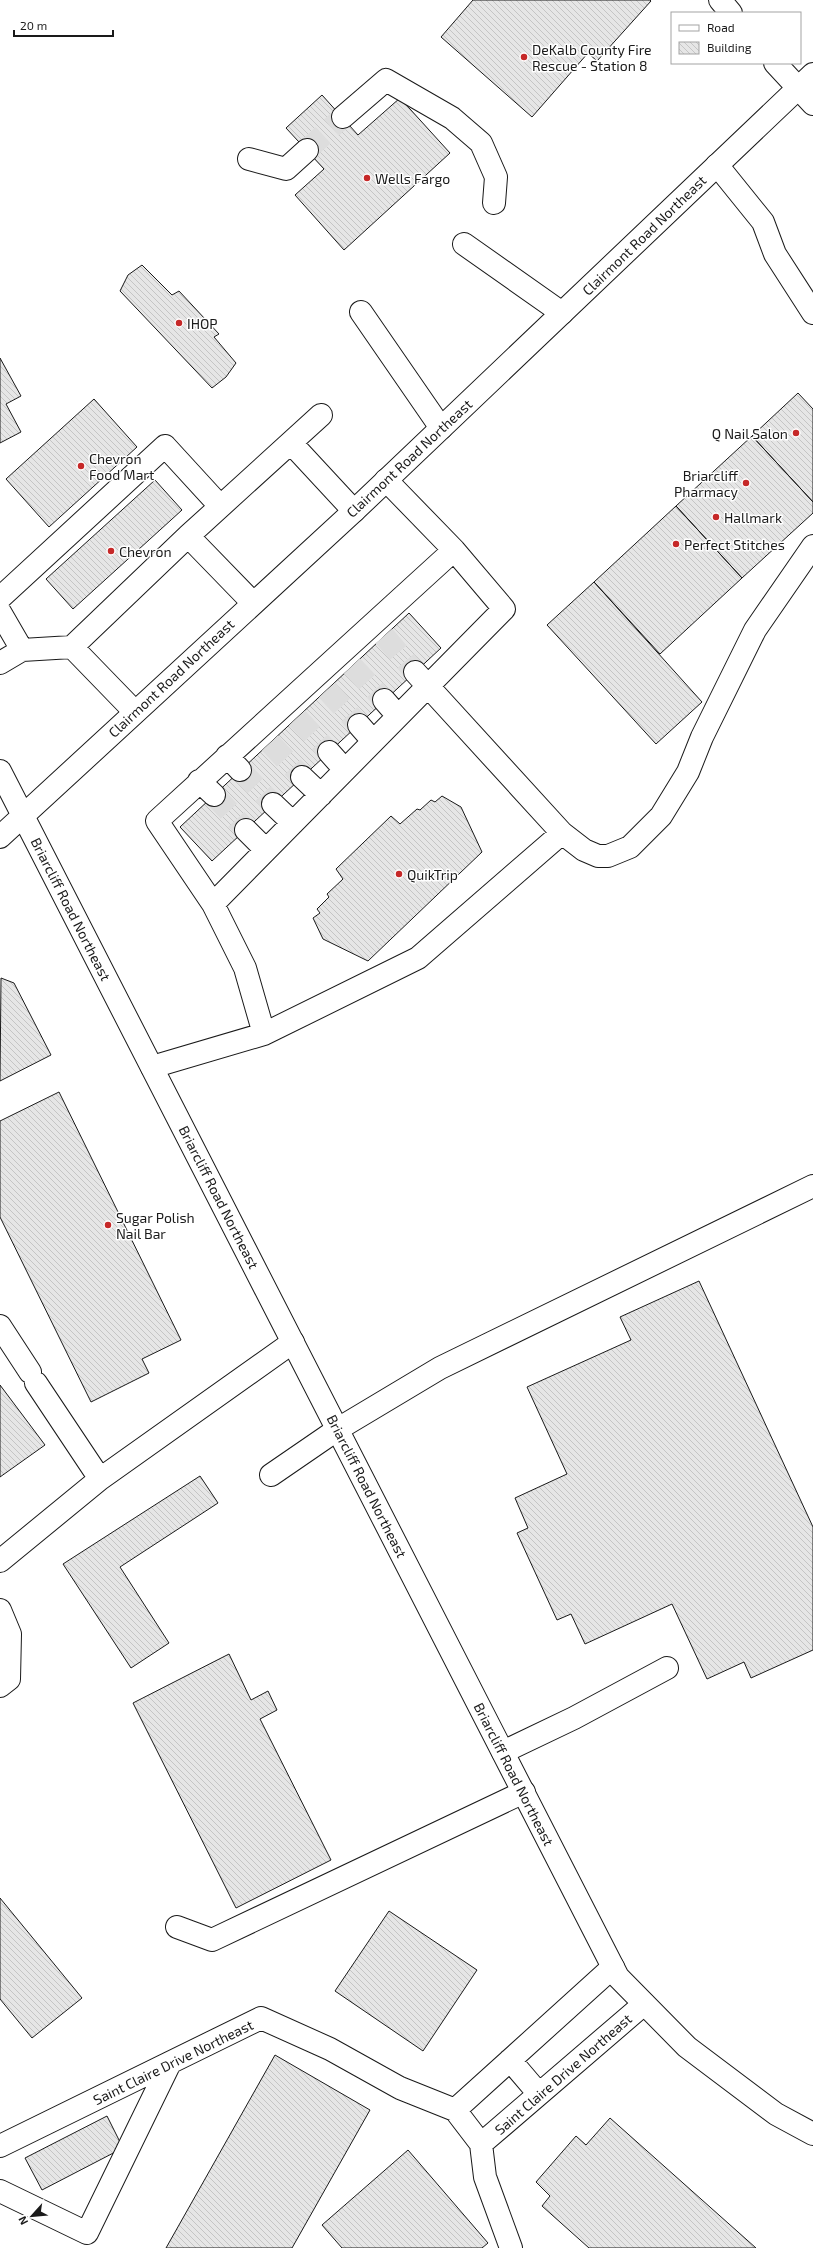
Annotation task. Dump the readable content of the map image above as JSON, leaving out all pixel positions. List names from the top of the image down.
{
  "streets": {
    "main road": ["Clairmont Road Northeast", "Briarcliff Road Northeast", "Saint Claire Drive Northeast"]
  },
  "crossings": [
    ["Clairmont Road Northeast", "Briarcliff Road Northeast"],
    ["Briarcliff Road Northeast", "Saint Claire Drive Northeast"]
  ],
  "places": [
    "DeKalb County Fire Rescue - Station 8",
    "Wells Fargo",
    "IHOP",
    "Q Nail Salon",
    "Chevron Food Mart",
    "Briarcliff Pharmacy",
    "Hallmark",
    "Perfect Stitches",
    "Chevron",
    "QuikTrip",
    "Sugar Polish Nail Bar"
  ],
  "legend": ["Road", "Building"],
  "scale_bar": "20 m",
  "north": "bottom left"
}
